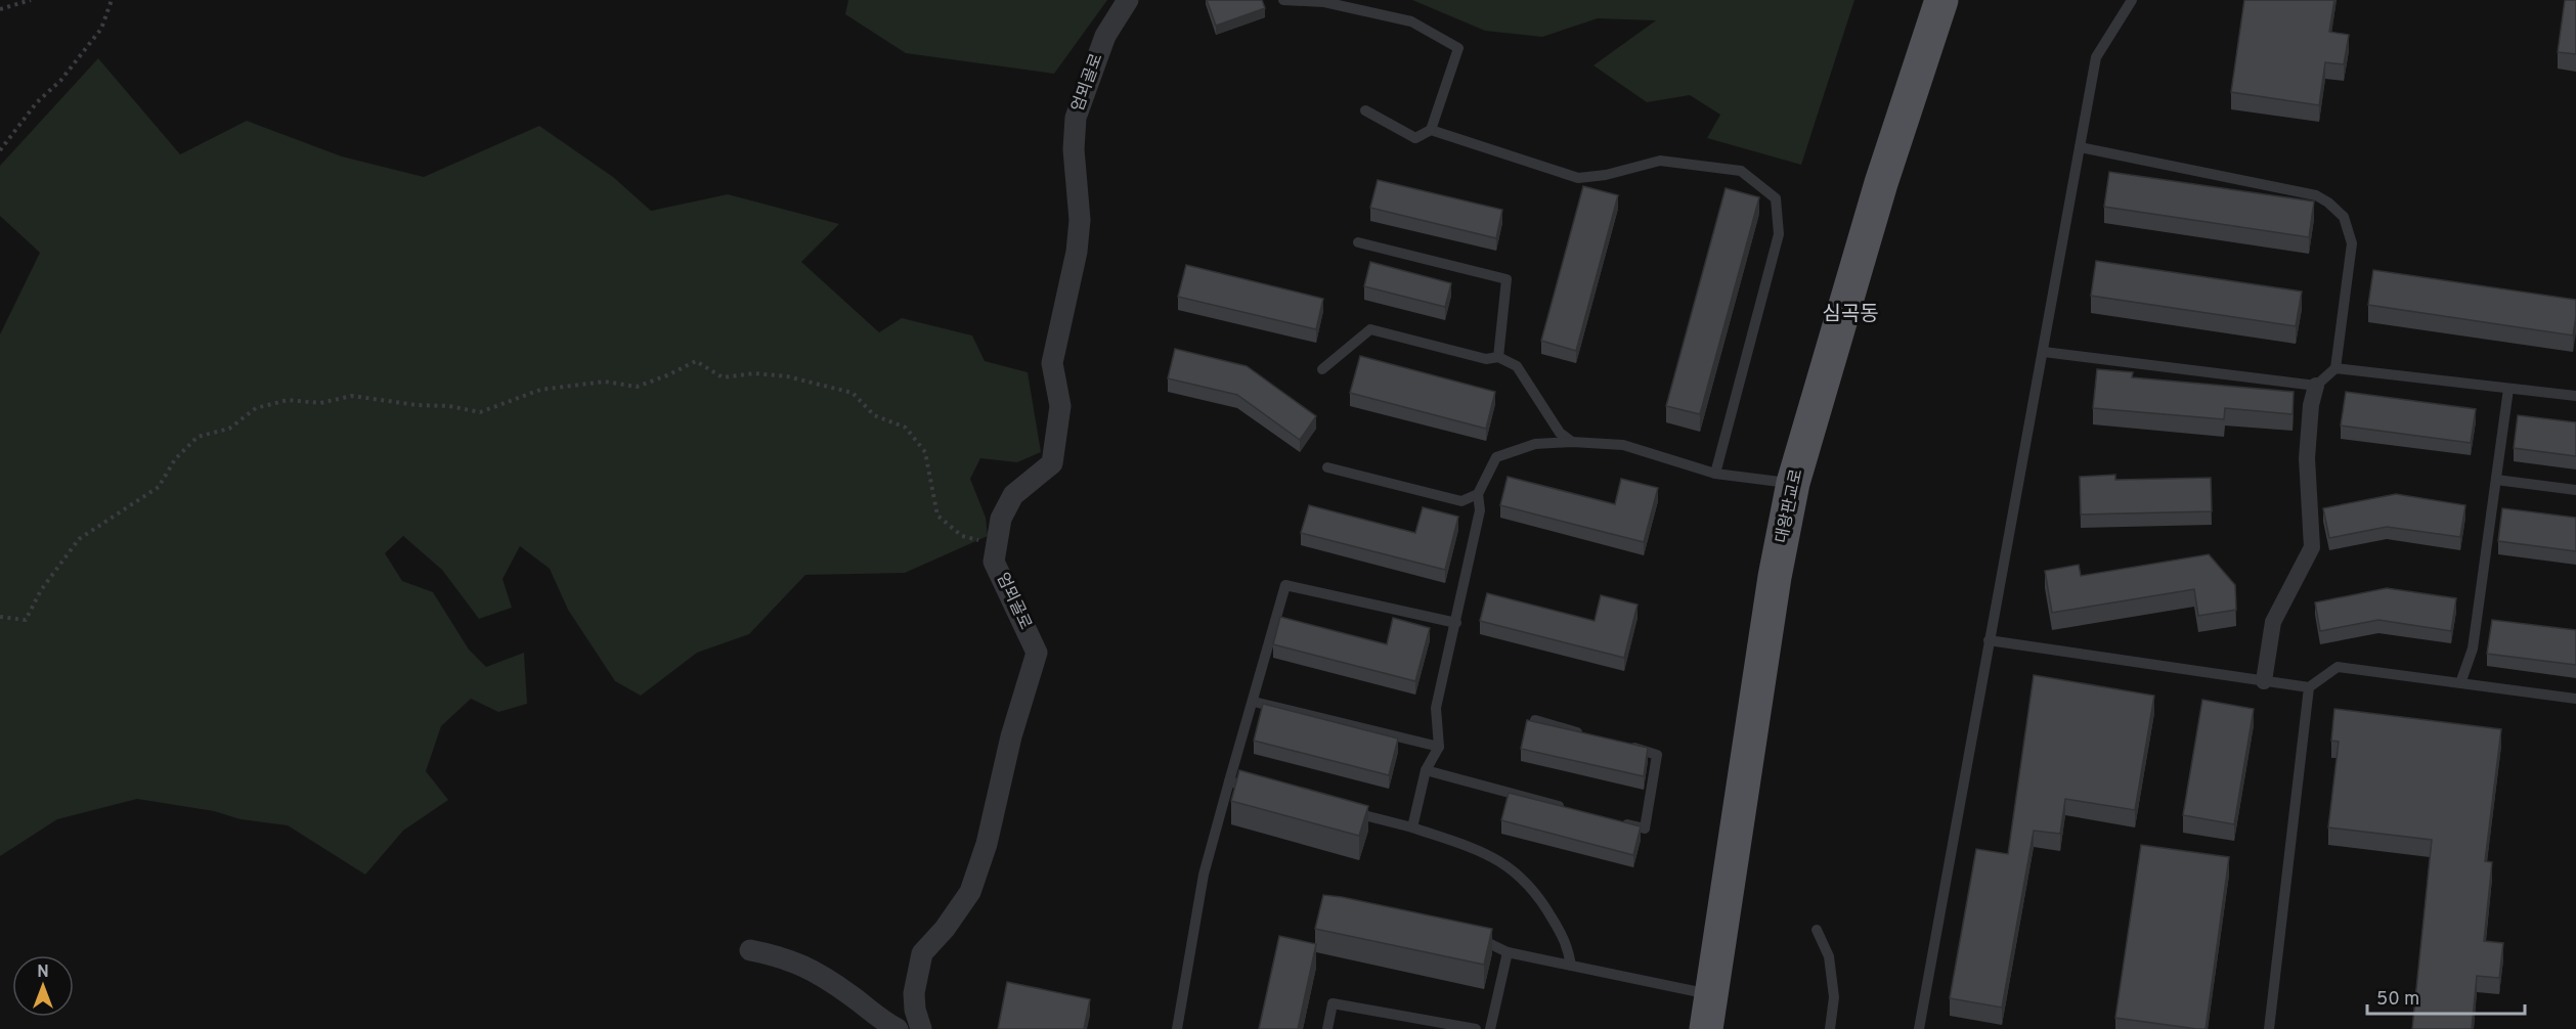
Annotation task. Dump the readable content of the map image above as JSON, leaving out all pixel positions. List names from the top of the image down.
{
  "streets": {
    "main road": ["대왕판교로"],
    "street": ["엄뫼골로"]
  },
  "districts": ["심곡동"],
  "scale_bar": "50 m",
  "north": "top"
}
